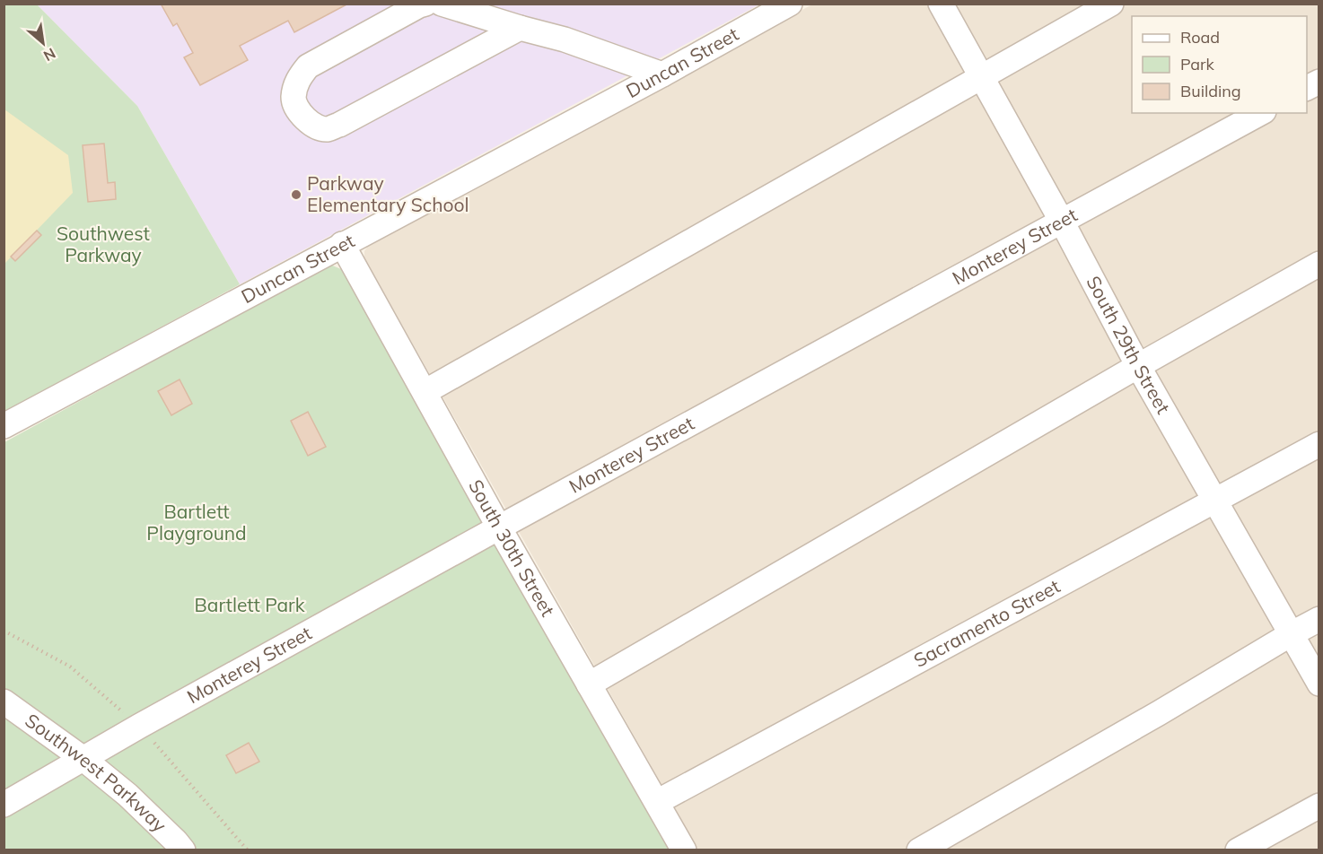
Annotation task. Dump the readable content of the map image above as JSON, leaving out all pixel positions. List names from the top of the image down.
{
  "streets": {
    "street": [
      "Duncan Street",
      "Monterey Street",
      "South 29th Street",
      "South 30th Street",
      "Sacramento Street",
      "Southwest Parkway"
    ]
  },
  "crossings": [
    ["Duncan Street", "South 30th Street"],
    ["Monterey Street", "South 29th Street"],
    ["Monterey Street", "South 30th Street"],
    ["Monterey Street", "Southwest Parkway"],
    ["South 29th Street", "Sacramento Street"],
    ["South 30th Street", "Sacramento Street"]
  ],
  "parks": ["Southwest Parkway", "Bartlett Playground", "Bartlett Park"],
  "places": ["Parkway Elementary School"],
  "legend": ["Road", "Park", "Building"],
  "north": "bottom right"
}
